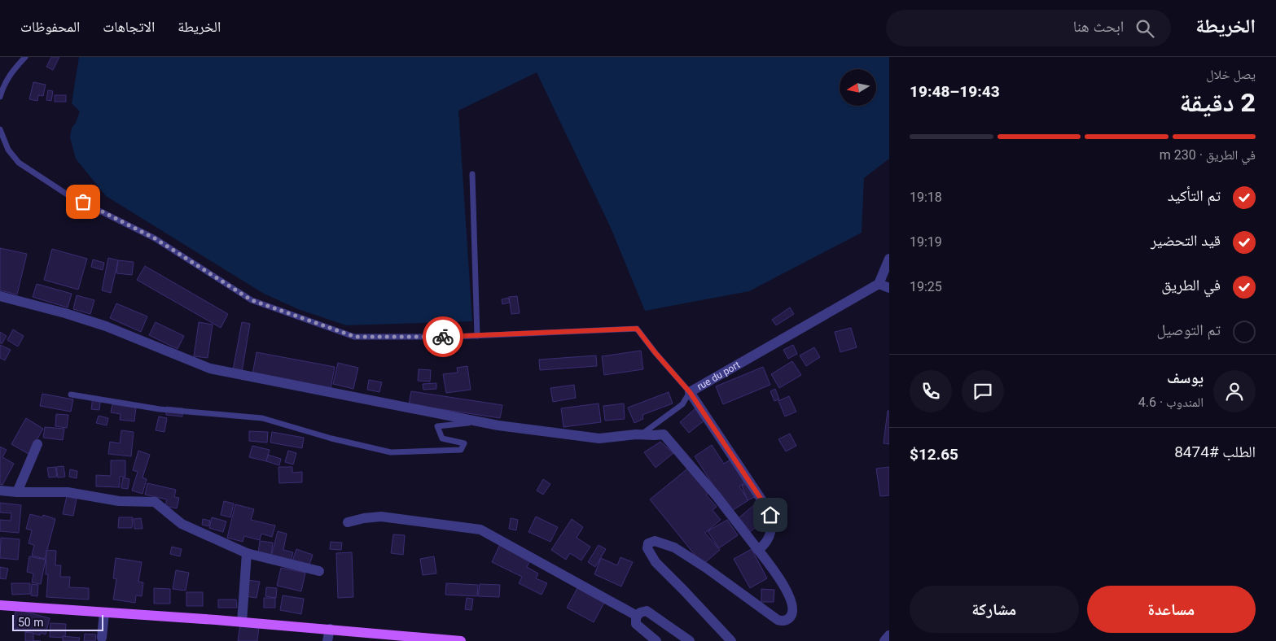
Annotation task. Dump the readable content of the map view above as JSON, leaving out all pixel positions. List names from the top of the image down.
{
  "streets": {
    "street": ["rue du port"]
  },
  "scale_bar": "50 m",
  "north": "left",
  "page": {
    "header": "الخريطة",
    "search": "ابحث هنا",
    "nav": ["الخريطة", "الاتجاهات", "المحفوظات"],
    "heading": ["2 دقيقة", "يصل خلال", "19:43–19:48"],
    "panel": [
      "يوسف",
      "المندوب · 4.6",
      "الطلب #8474",
      "$12.65"
    ],
    "bar": "في الطريق · 230 m",
    "list": [
      ["تم التأكيد", "19:18"],
      ["قيد التحضير", "19:19"],
      ["في الطريق", "19:25"],
      "تم التوصيل"
    ],
    "buttons": ["مساعدة", "مشاركة"],
    "scale": "50 m"
  }
}
